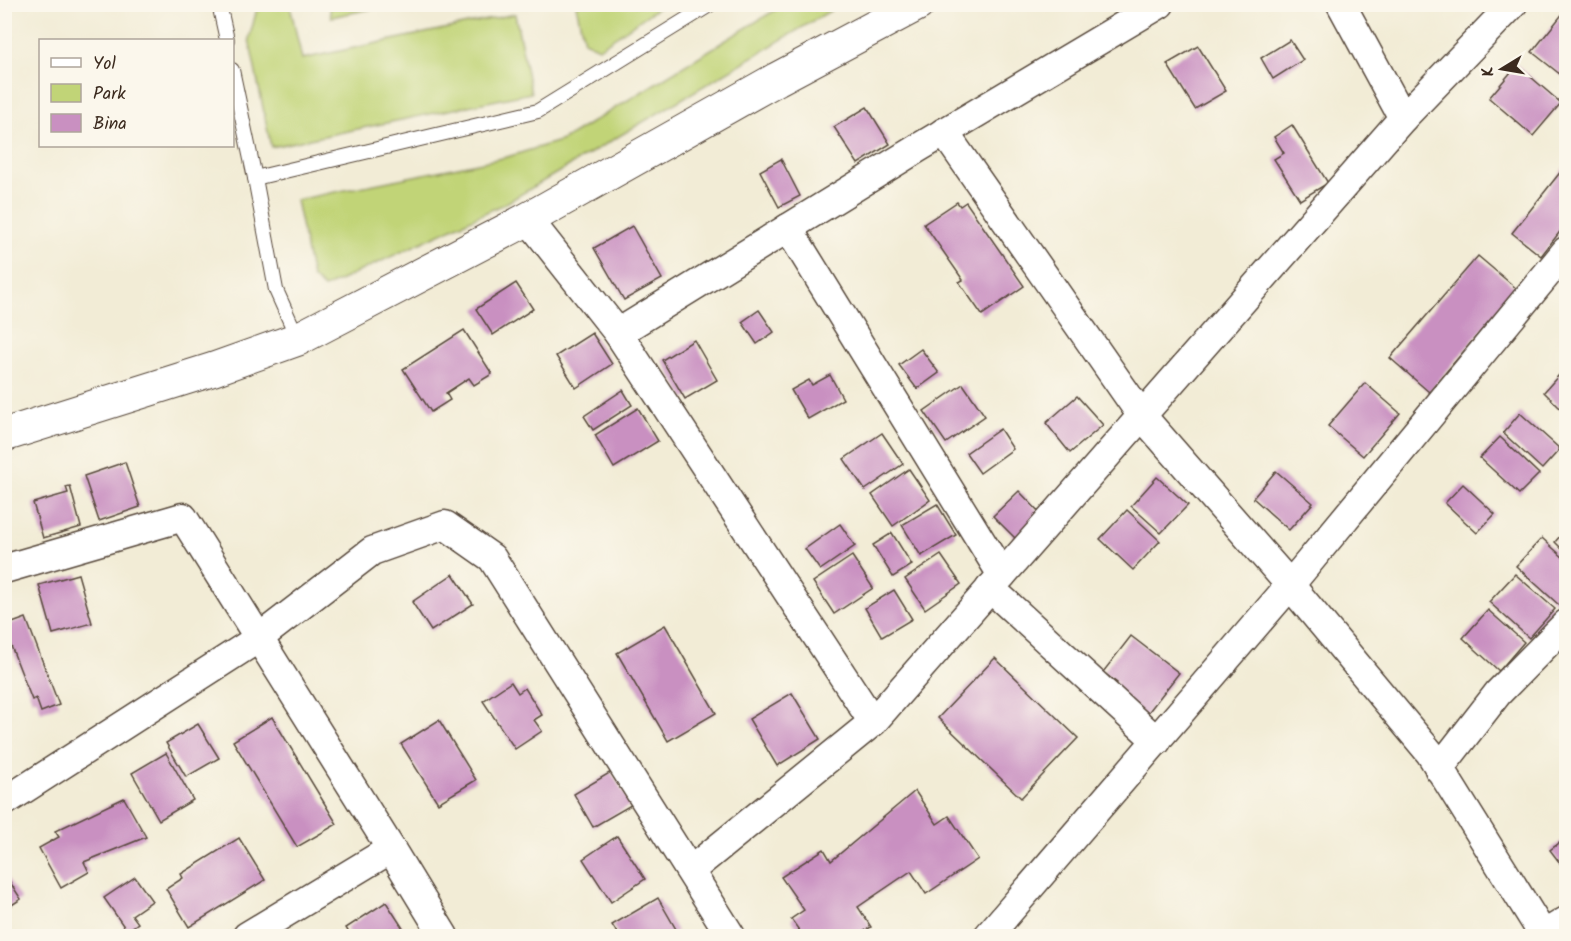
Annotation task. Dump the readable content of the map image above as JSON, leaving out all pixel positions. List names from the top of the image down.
{
  "legend": ["Yol", "Park", "Bina"],
  "north": "left"
}
